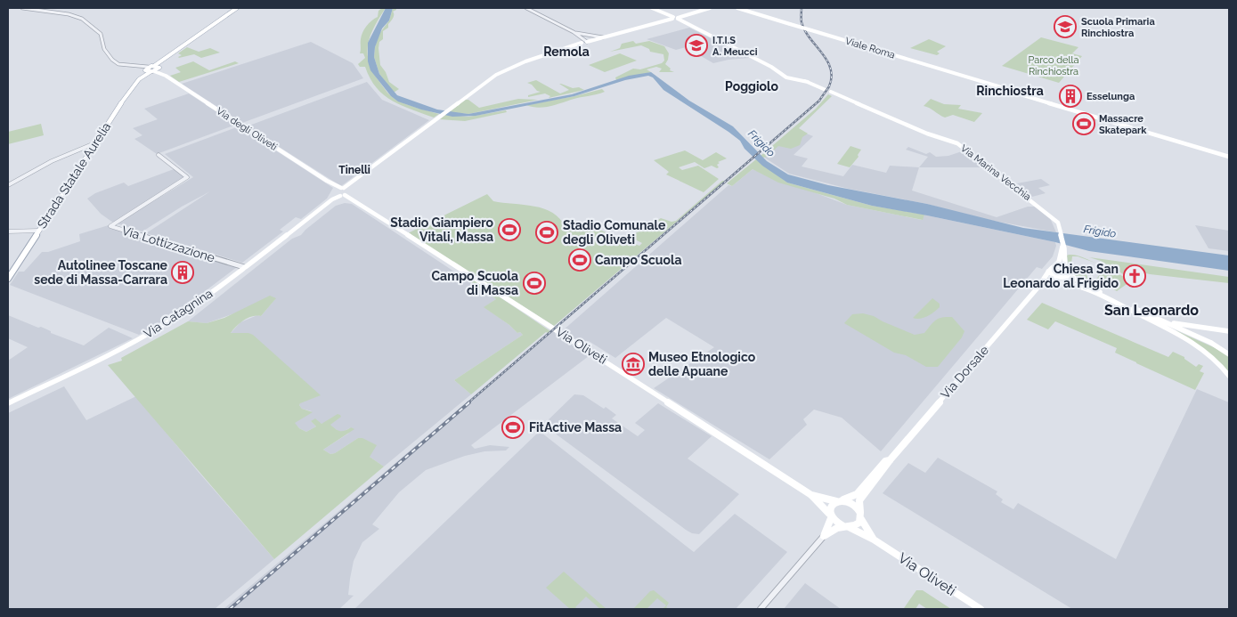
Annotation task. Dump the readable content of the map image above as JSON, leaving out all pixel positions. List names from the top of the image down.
{
  "streets": {
    "main road": [
      "Viale Roma",
      "Via degli Oliveti",
      "Via Marina Vecchia",
      "Strada Statale Aurelia",
      "Via Catagnina",
      "Via Oliveti",
      "Via Dorsale"
    ],
    "street": ["Via Lottizzazione"]
  },
  "crossings": [
    ["Via degli Oliveti", "Strada Statale Aurelia"],
    ["Via degli Oliveti", "Via Catagnina"],
    ["Via degli Oliveti", "Via Oliveti"],
    ["Via Marina Vecchia", "Via Dorsale"],
    ["Via Lottizzazione", "Via Catagnina"],
    ["Via Catagnina", "Via Oliveti"],
    ["Via Oliveti", "Via Dorsale"]
  ],
  "districts": [
    "Remola",
    "Poggiolo",
    "Rinchiostra",
    "Tinelli",
    "San Leonardo"
  ],
  "water": ["Frigido"],
  "parks": ["Parco della Rinchiostra"],
  "places": {
    "school or university": ["Scuola Primaria Rinchiostra", "I.T.I.S A. Meucci"],
    "building": ["Esselunga", "Autolinee Toscane sede di Massa-Carrara"],
    "sports": [
      "Massacre Skatepark",
      "Stadio Giampiero Vitali, Massa",
      "Stadio Comunale degli Oliveti",
      "Campo Scuola",
      "Campo Scuola di Massa",
      "FitActive Massa"
    ],
    "church": ["Chiesa San Leonardo al Frigido"],
    "museum": ["Museo Etnologico delle Apuane"]
  }
}
